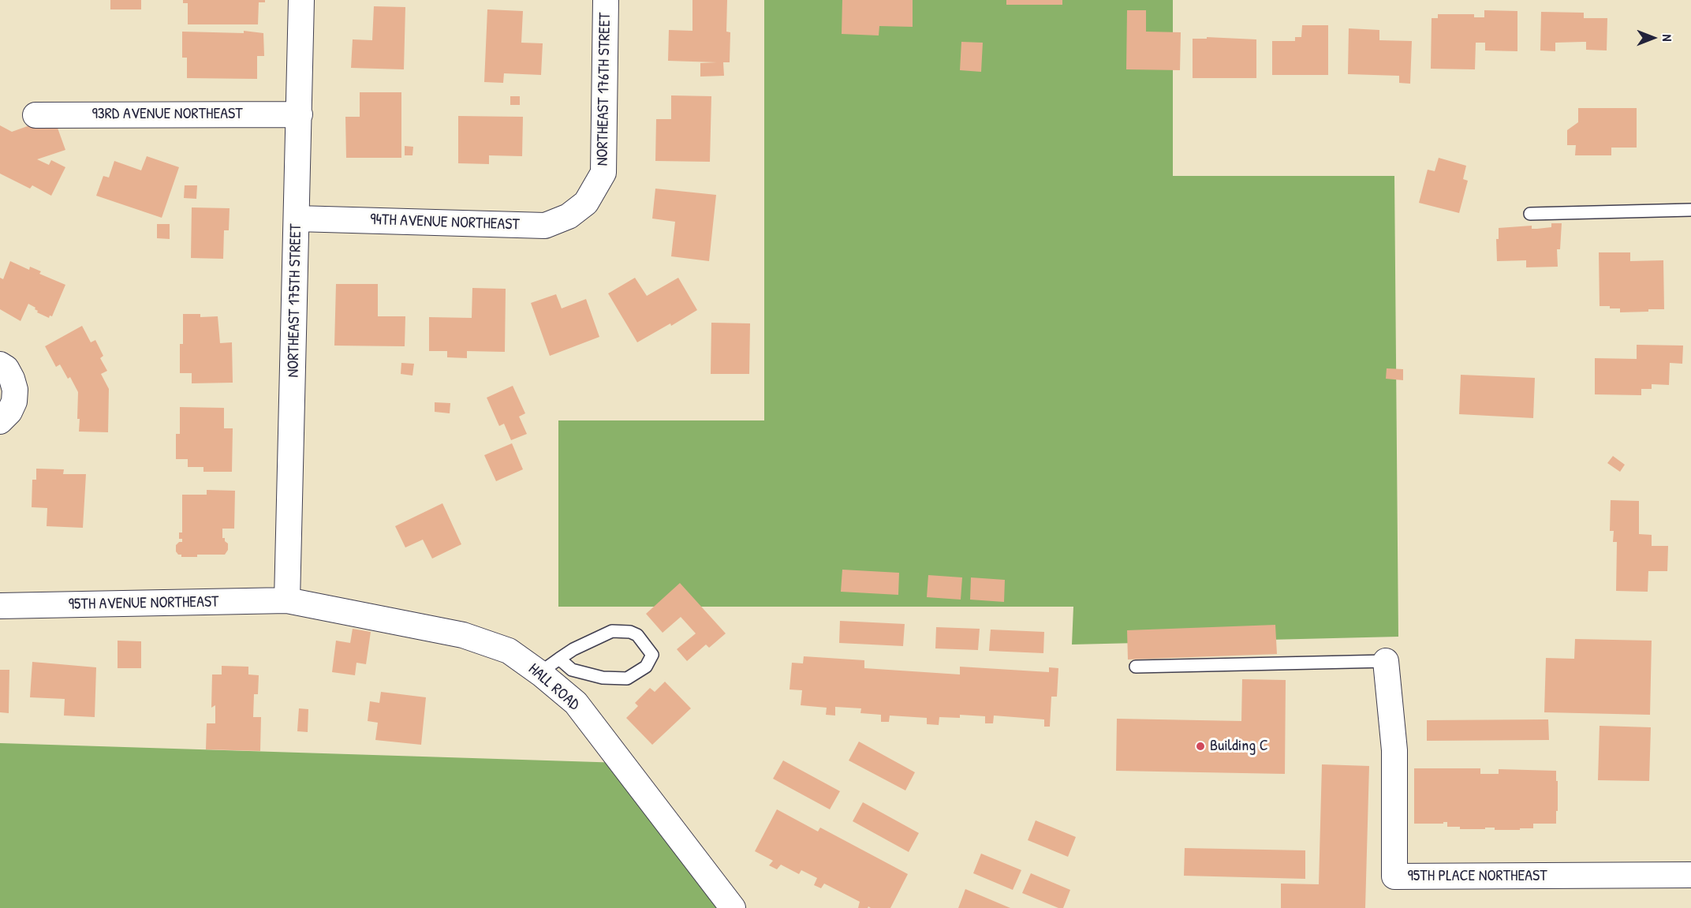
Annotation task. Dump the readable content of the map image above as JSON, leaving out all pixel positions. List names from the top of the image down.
{
  "streets": {
    "street": [
      "NORTHEAST 176TH STREET",
      "93RD AVENUE NORTHEAST",
      "94TH AVENUE NORTHEAST",
      "NORTHEAST 175TH STREET",
      "95TH AVENUE NORTHEAST",
      "HALL ROAD",
      "95TH PLACE NORTHEAST"
    ]
  },
  "crossings": [
    ["NORTHEAST 176TH STREET", "94TH AVENUE NORTHEAST"],
    ["93RD AVENUE NORTHEAST", "NORTHEAST 175TH STREET"],
    ["94TH AVENUE NORTHEAST", "NORTHEAST 175TH STREET"],
    ["NORTHEAST 175TH STREET", "95TH AVENUE NORTHEAST"],
    ["NORTHEAST 175TH STREET", "HALL ROAD"],
    ["95TH AVENUE NORTHEAST", "HALL ROAD"]
  ],
  "places": ["Building C"],
  "north": "right"
}
